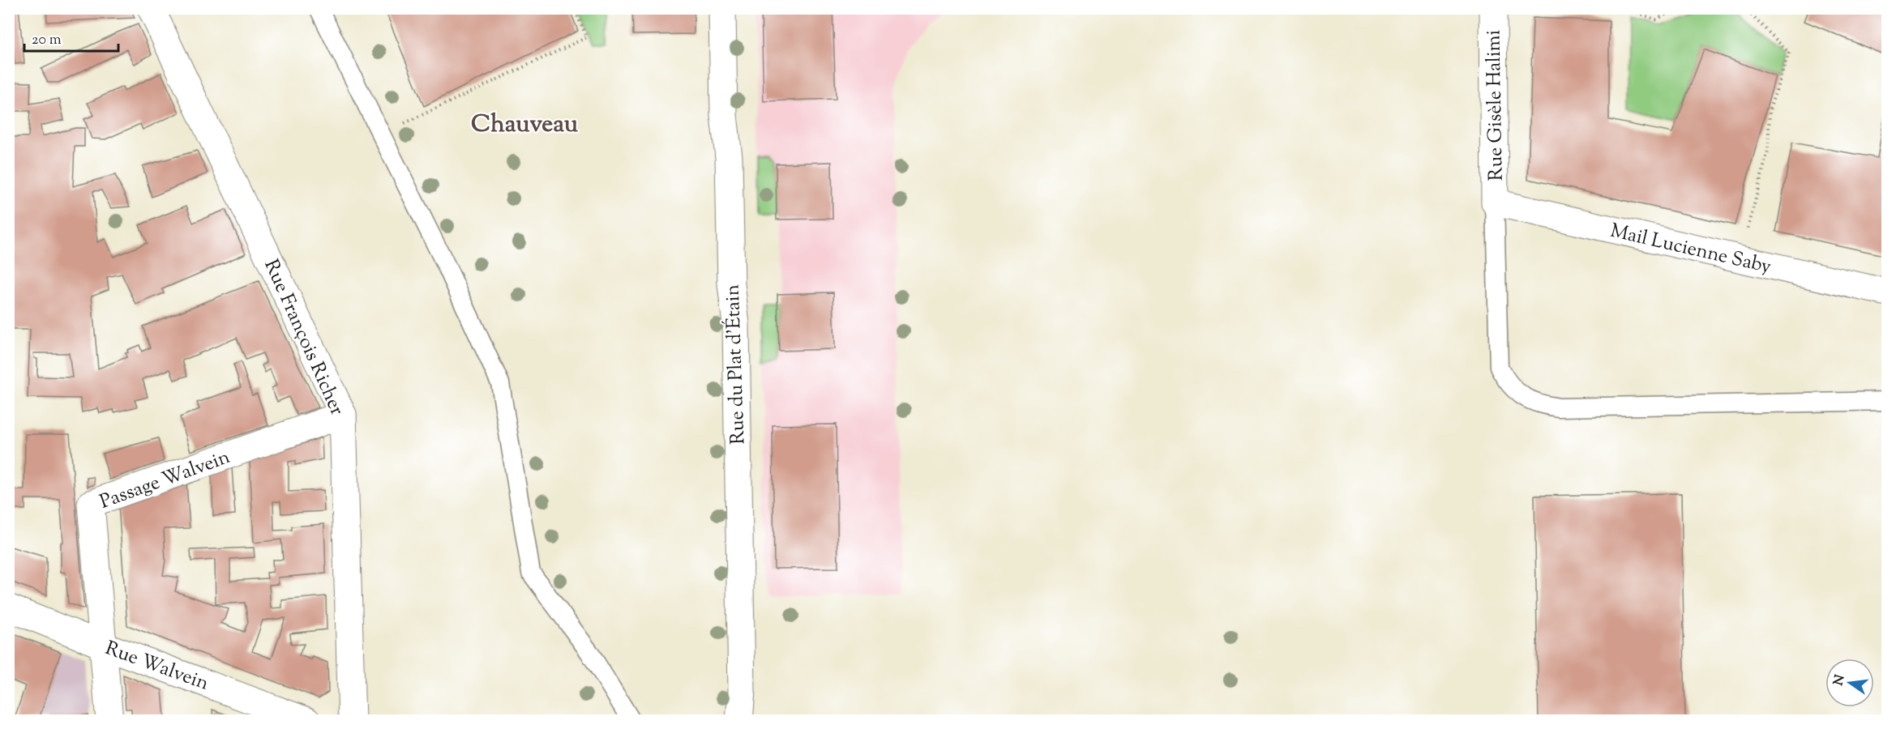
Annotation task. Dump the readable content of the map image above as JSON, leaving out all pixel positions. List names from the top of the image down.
{
  "streets": {
    "street": [
      "Rue Gisèle Halimi",
      "Mail Lucienne Saby",
      "Rue François Richer",
      "Rue du Plat d'Étain",
      "Passage Walvein",
      "Rue Walvein"
    ]
  },
  "crossings": [
    ["Rue Gisèle Halimi", "Mail Lucienne Saby"],
    ["Rue François Richer", "Passage Walvein"],
    ["Passage Walvein", "Rue Walvein"]
  ],
  "districts": ["Chauveau"],
  "scale_bar": "20 m",
  "north": "left"
}
